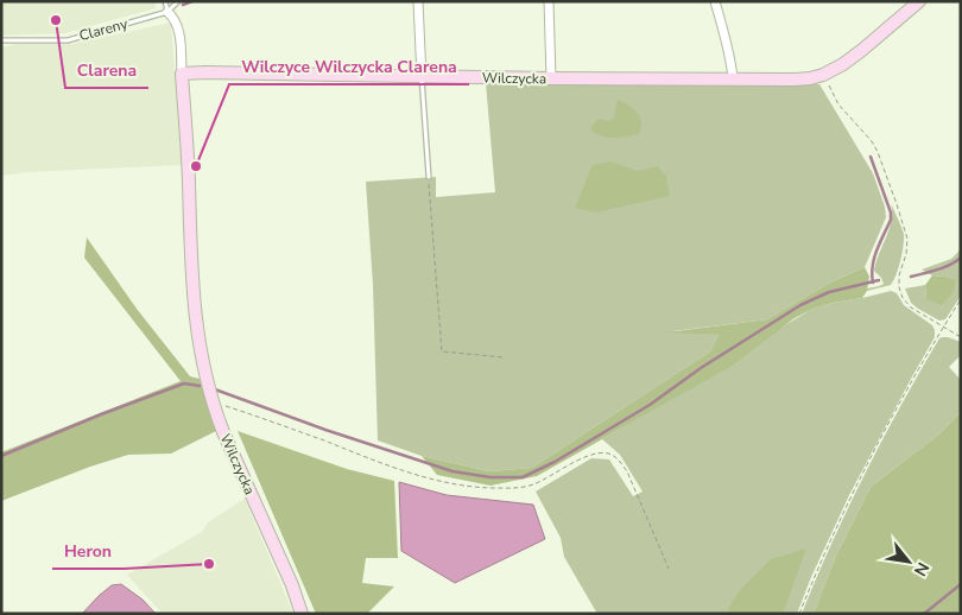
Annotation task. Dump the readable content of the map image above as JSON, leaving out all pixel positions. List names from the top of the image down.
{
  "streets": {
    "street": ["Wilczycka"],
    "lane": ["Clareny"]
  },
  "places": ["Clarena", "Wilczyce Wilczycka Clarena", "Heron"],
  "north": "bottom right"
}
